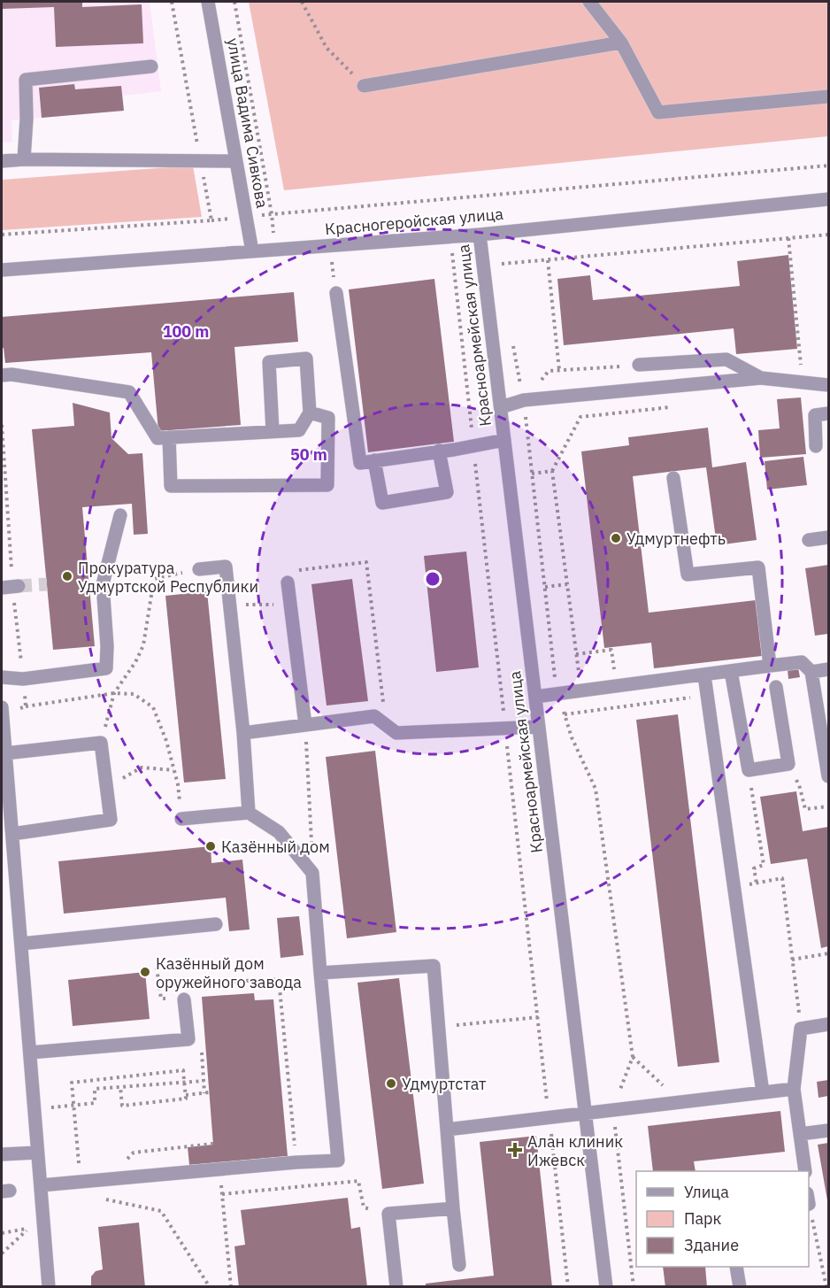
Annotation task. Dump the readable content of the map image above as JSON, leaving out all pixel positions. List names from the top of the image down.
{
  "streets": {
    "street": ["улица Вадима Сивкова", "Красногеройская улица", "Красноармейская улица"]
  },
  "crossings": [
    ["улица Вадима Сивкова", "Красногеройская улица"],
    ["Красногеройская улица", "Красноармейская улица"]
  ],
  "places": {
    "other": [
      "Удмуртнефть",
      "Прокуратура Удмуртской Республики",
      "Казённый дом",
      "Казённый дом оружейного завода",
      "Удмуртстат"
    ],
    "health": ["Алан клиник Ижевск"]
  },
  "legend": ["Улица", "Парк", "Здание"],
  "rings": ["100 m", "50 m"]
}
